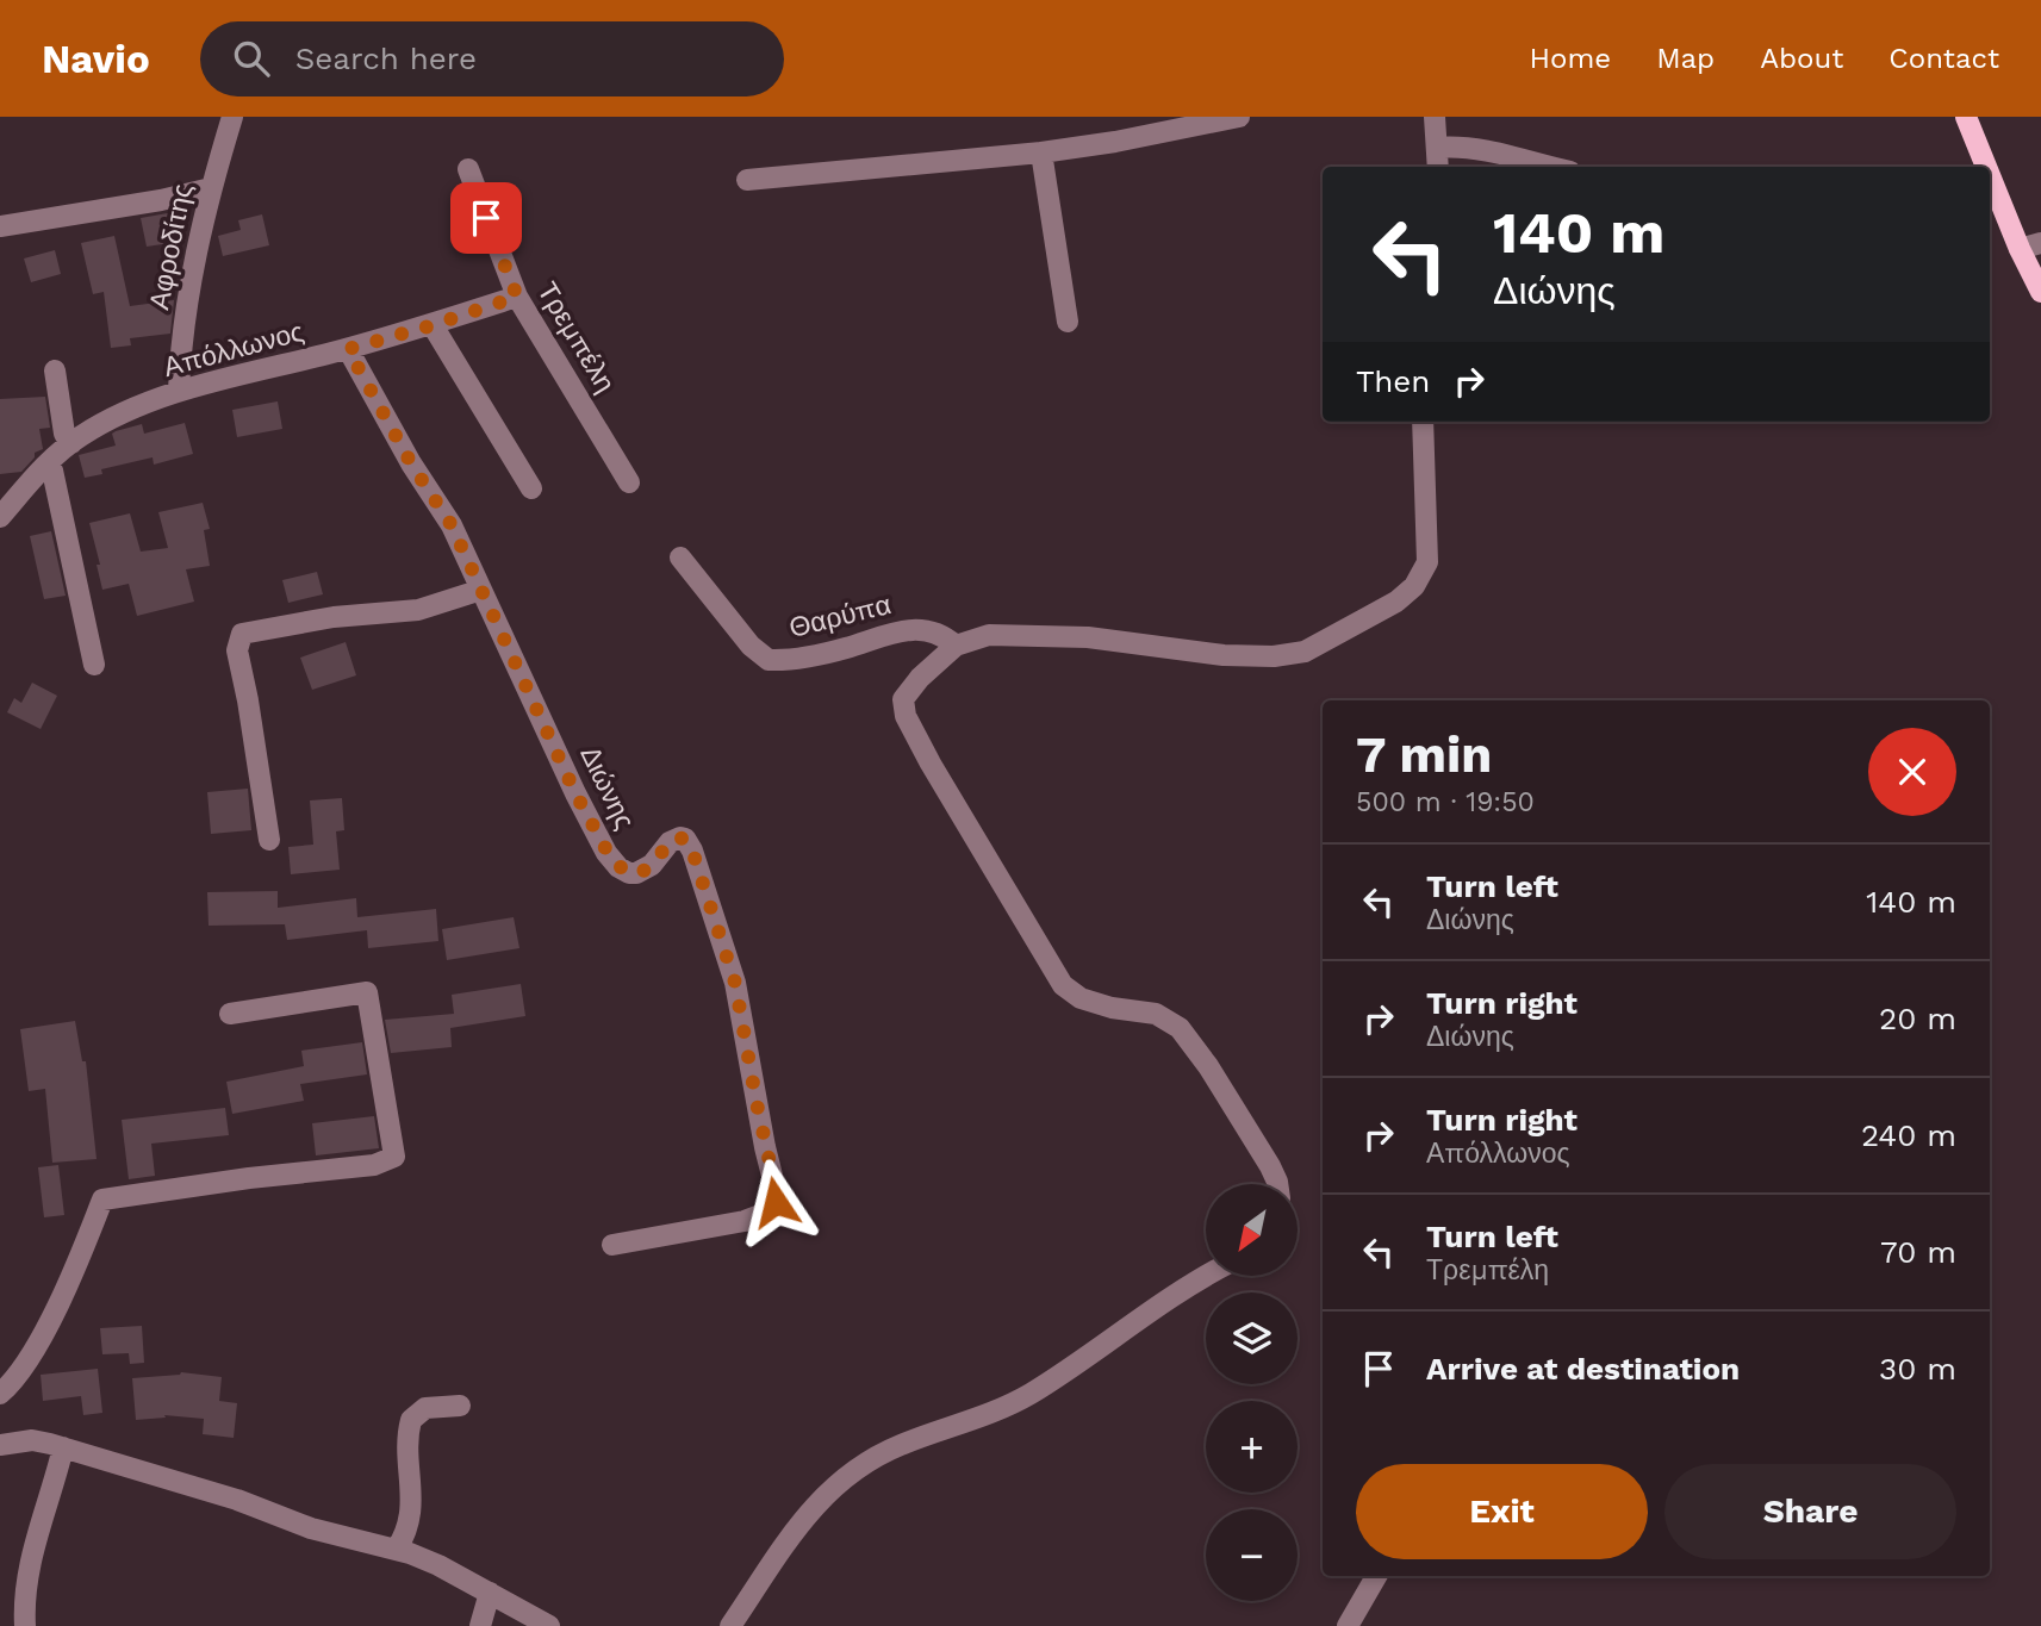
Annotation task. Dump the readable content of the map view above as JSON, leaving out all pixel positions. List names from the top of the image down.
{
  "streets": {
    "street": [
      "Αφροδίτης",
      "Τρεμπέλη",
      "Απόλλωνος",
      "Θαρύπα",
      "Διώνης"
    ]
  },
  "crossings": [
    ["Αφροδίτης", "Απόλλωνος"],
    ["Τρεμπέλη", "Απόλλωνος"],
    ["Απόλλωνος", "Διώνης"]
  ],
  "north": "bottom left",
  "page": {
    "header": "Navio",
    "search": "Search here",
    "nav": [
      "Home",
      "Map",
      "About",
      "Contact"
    ],
    "turn": ["140 m", "Διώνης"],
    "then": "Then",
    "heading": ["7 min", "500 m · 19:50"],
    "list": [
      {
        "name": "Turn left",
        "note": "Διώνης",
        "value": "140 m"
      },
      {
        "name": "Turn right",
        "note": "Διώνης",
        "value": "20 m"
      },
      {
        "name": "Turn right",
        "note": "Απόλλωνος",
        "value": "240 m"
      },
      {
        "name": "Turn left",
        "note": "Τρεμπέλη",
        "value": "70 m"
      },
      {
        "name": "Arrive at destination",
        "value": "30 m"
      }
    ],
    "map_buttons": ["+", "−"],
    "buttons": ["Exit", "Share"]
  }
}
